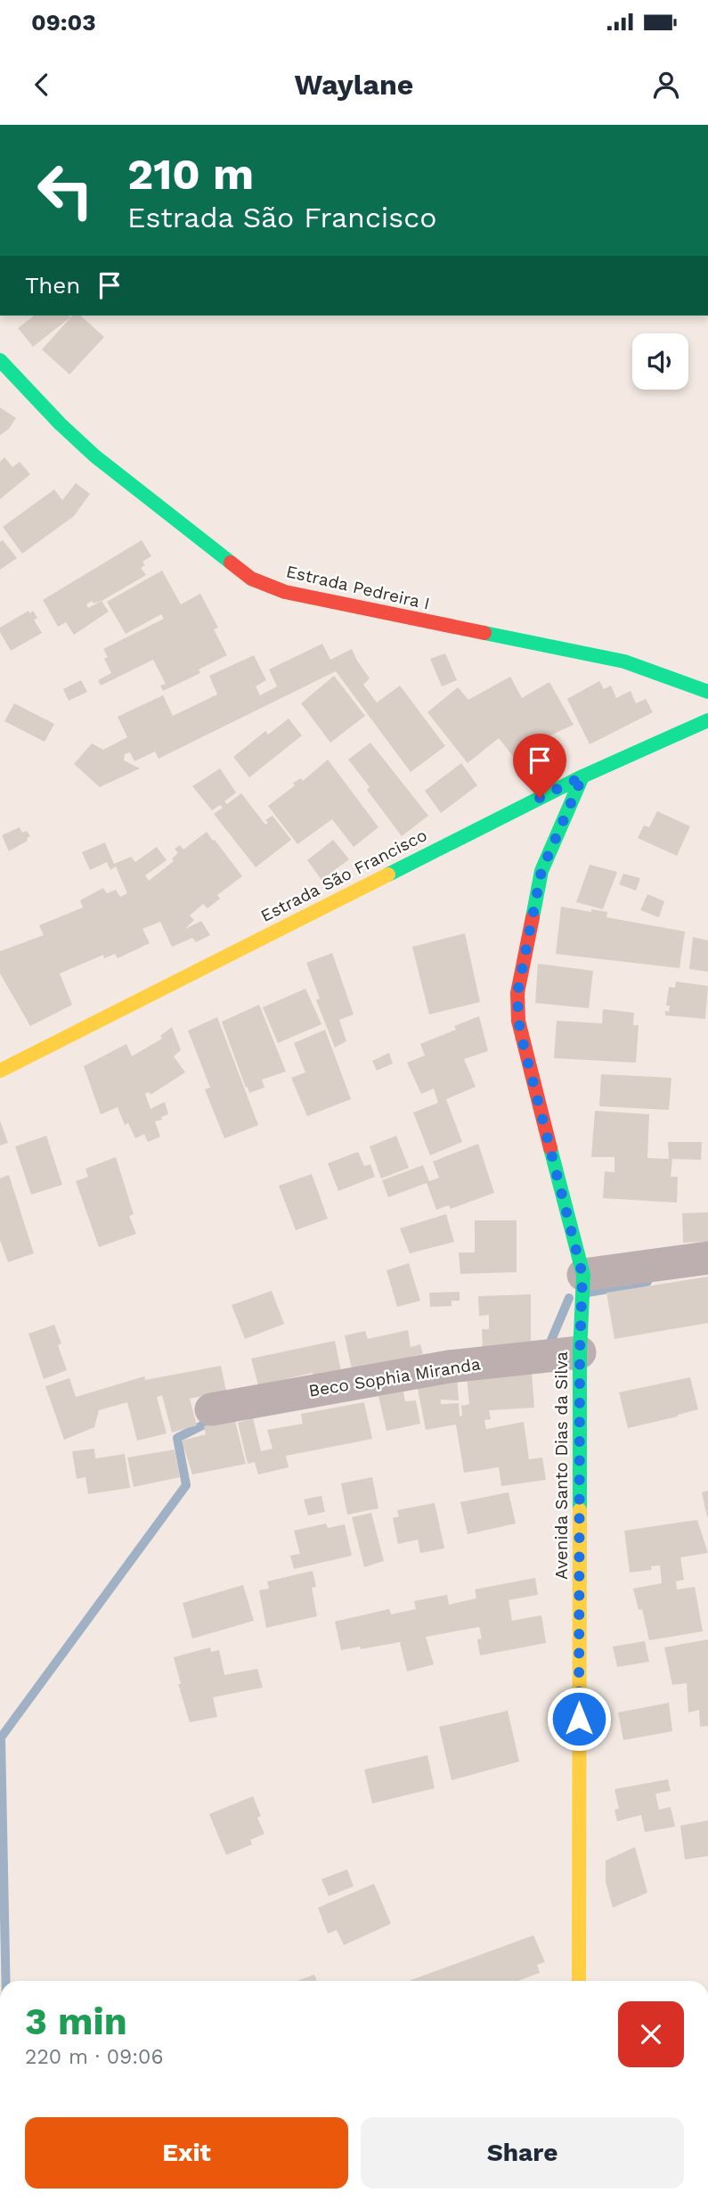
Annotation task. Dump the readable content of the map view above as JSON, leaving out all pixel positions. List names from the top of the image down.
{
  "streets": {
    "street": [
      "Estrada Pedreira I",
      "Estrada São Francisco",
      "Beco Sophia Miranda",
      "Avenida Santo Dias da Silva"
    ]
  },
  "crossings": [
    ["Estrada São Francisco", "Avenida Santo Dias da Silva"],
    ["Beco Sophia Miranda", "Avenida Santo Dias da Silva"]
  ],
  "page": {
    "status": "09:03",
    "header": "Waylane",
    "turn": ["210 m", "Estrada São Francisco"],
    "then": "Then",
    "heading": ["3 min", "220 m · 09:06"],
    "buttons": ["Exit", "Share"]
  }
}
